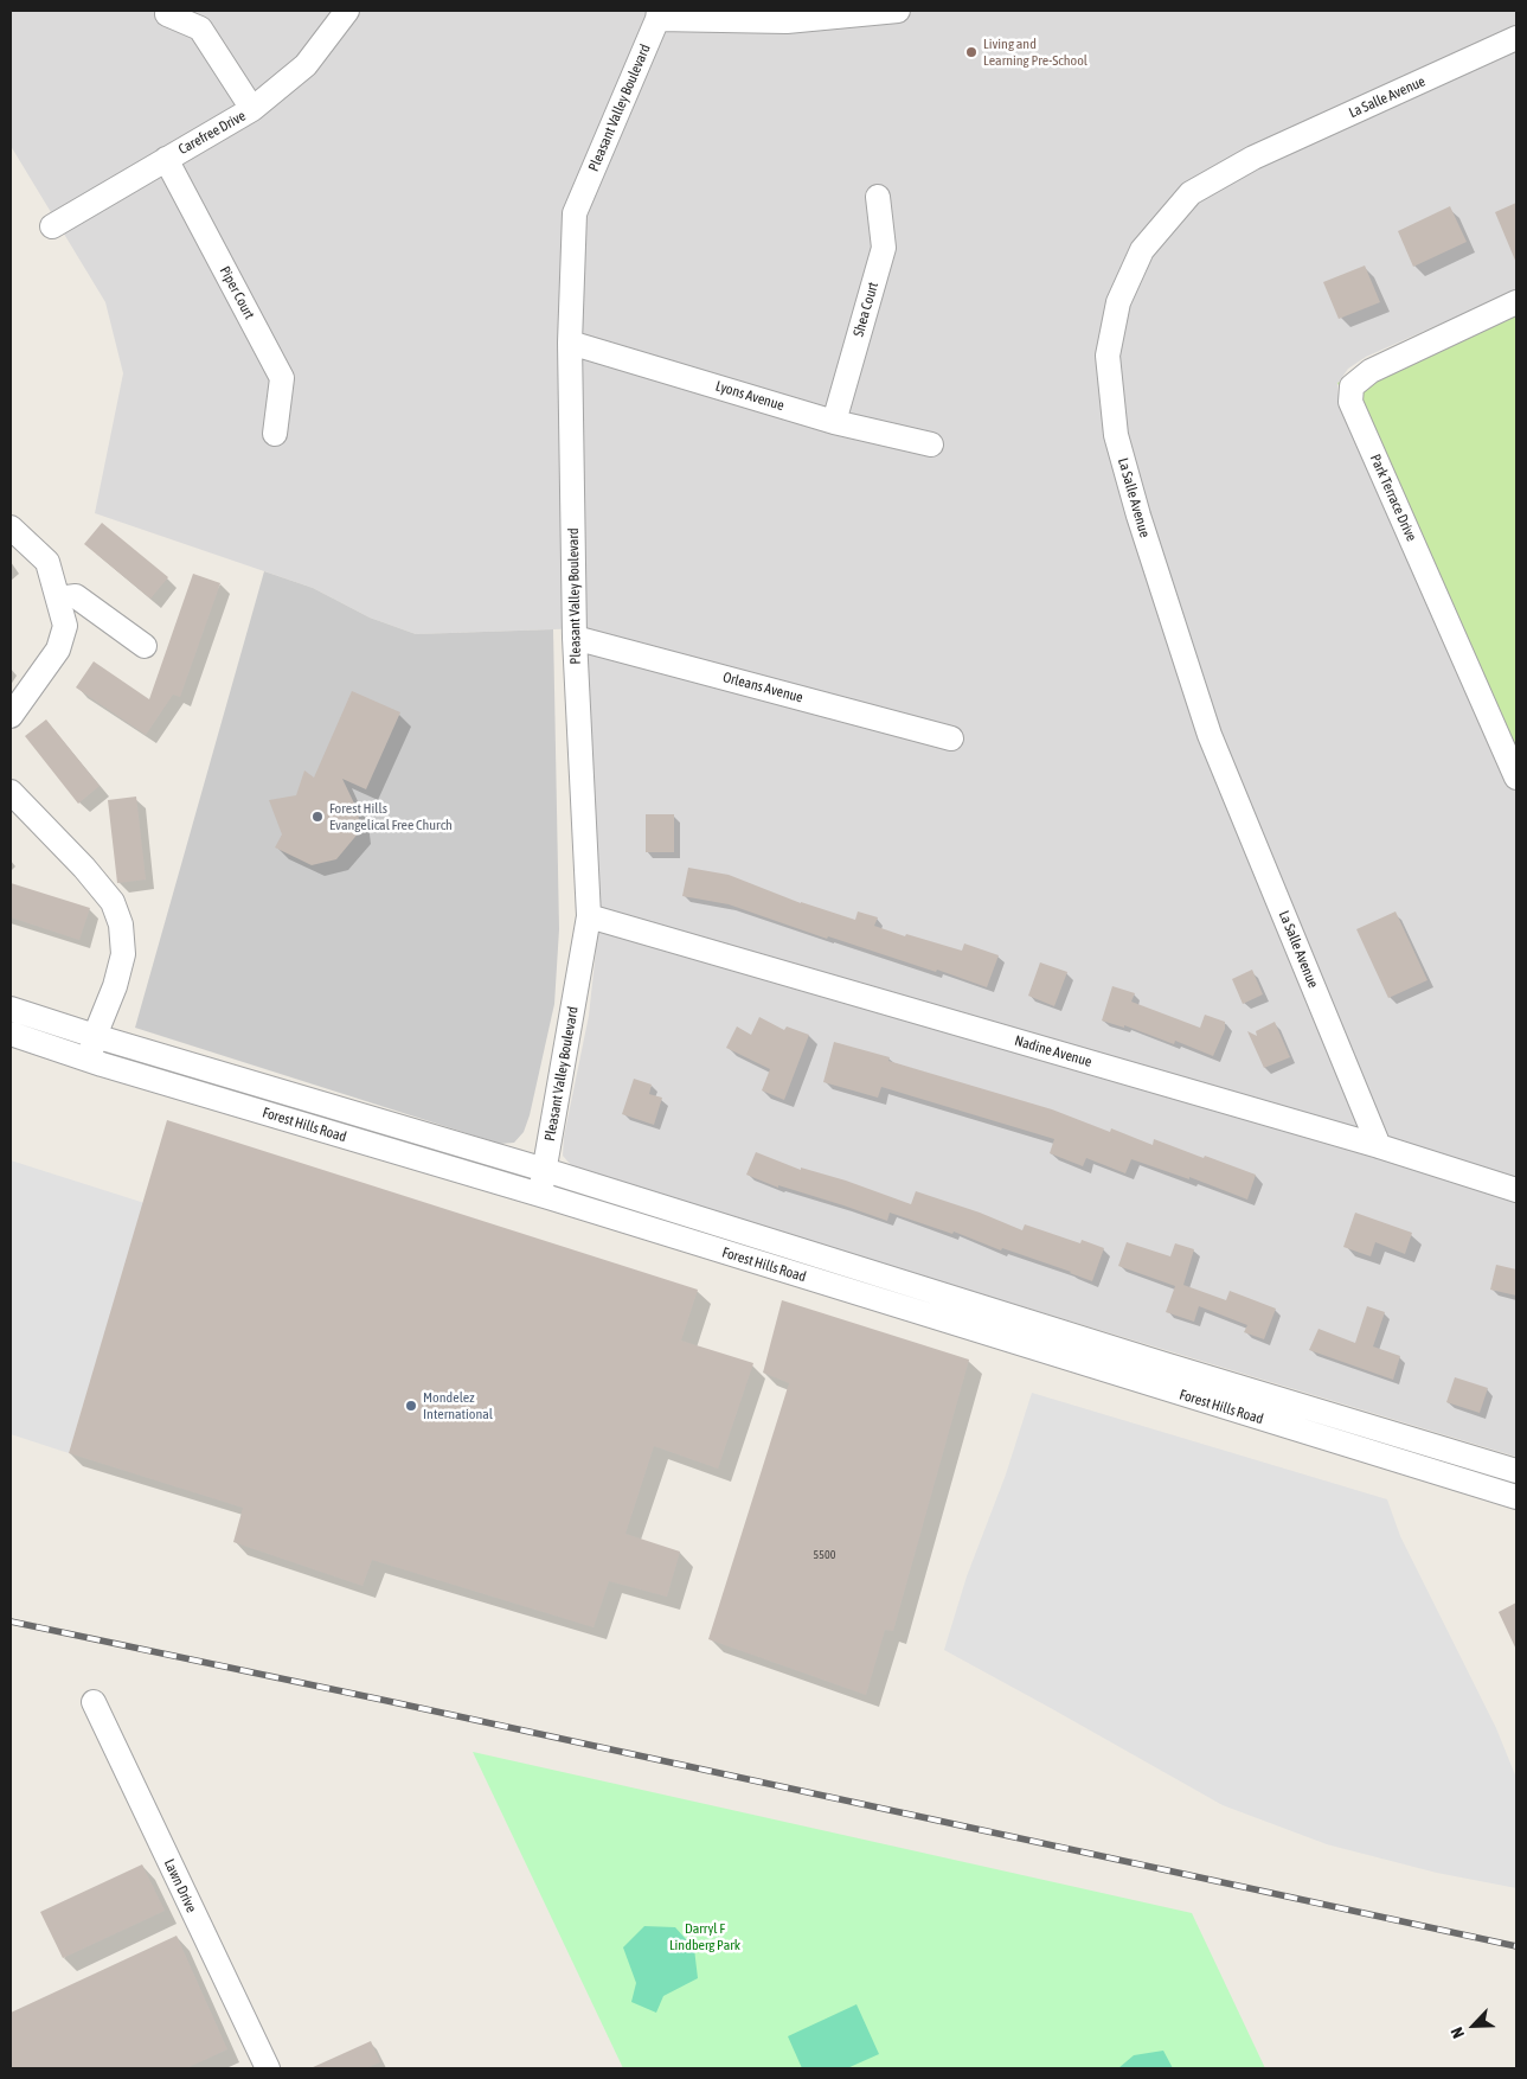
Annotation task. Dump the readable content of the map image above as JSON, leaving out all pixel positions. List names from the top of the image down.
{
  "streets": {
    "street": [
      "La Salle Avenue",
      "Pleasant Valley Boulevard",
      "Carefree Drive",
      "Piper Court",
      "Shea Court",
      "Lyons Avenue",
      "Park Terrace Drive",
      "Orleans Avenue",
      "Nadine Avenue",
      "Forest Hills Road",
      "Lawn Drive"
    ]
  },
  "crossings": [
    ["La Salle Avenue", "Nadine Avenue"],
    ["Pleasant Valley Boulevard", "Lyons Avenue"],
    ["Pleasant Valley Boulevard", "Orleans Avenue"],
    ["Pleasant Valley Boulevard", "Nadine Avenue"],
    ["Pleasant Valley Boulevard", "Forest Hills Road"],
    ["Carefree Drive", "Piper Court"],
    ["Shea Court", "Lyons Avenue"]
  ],
  "parks": ["Darryl F Lindberg Park"],
  "places": ["Living and Learning Pre-School", "Forest Hills Evangelical Free Church", "Mondelez International"],
  "house_numbers": ["5500"],
  "north": "bottom left"
}
